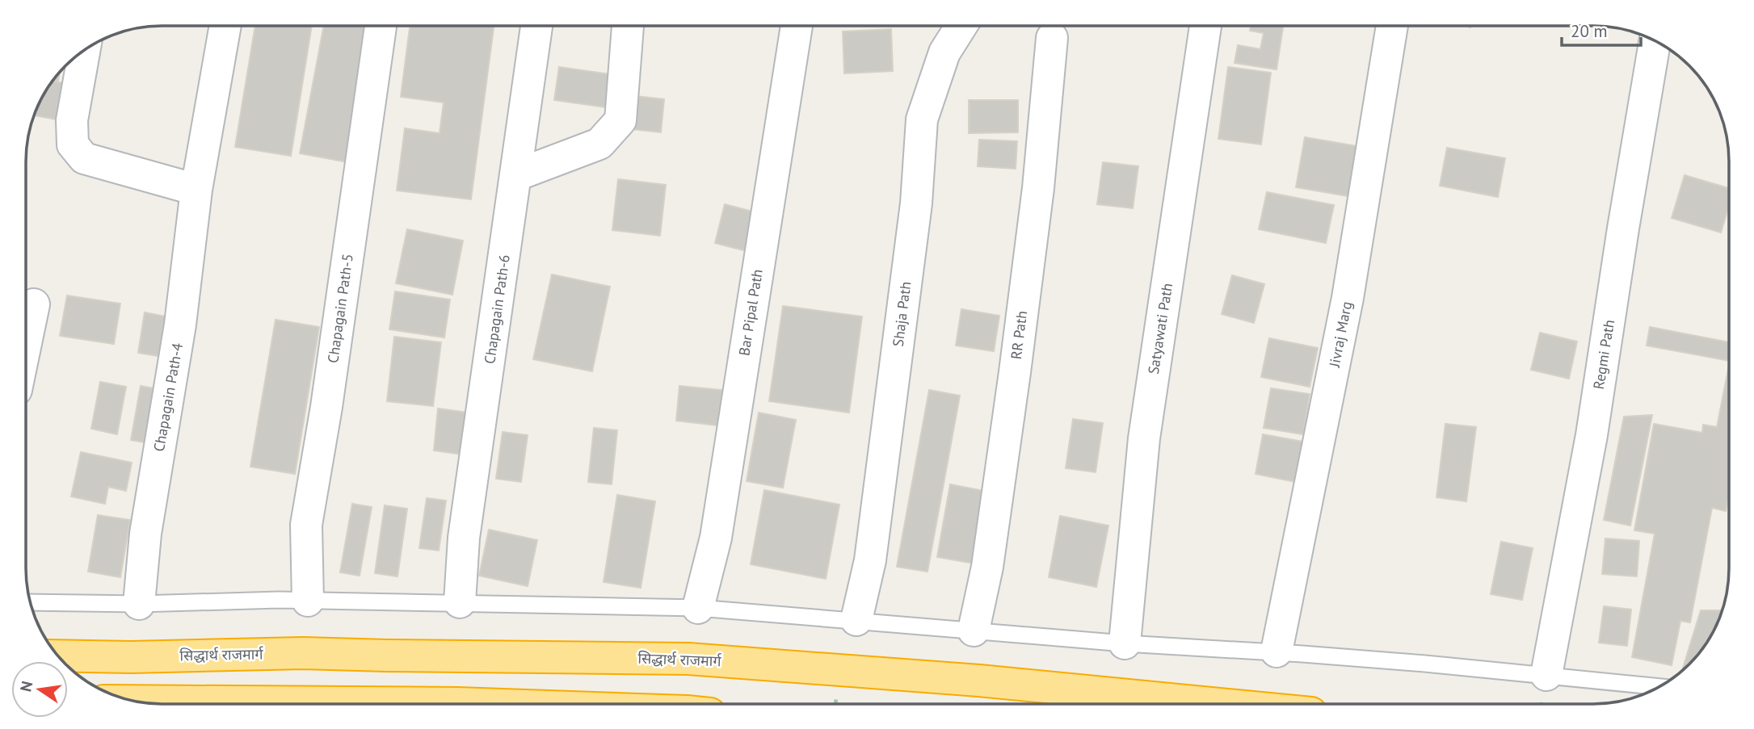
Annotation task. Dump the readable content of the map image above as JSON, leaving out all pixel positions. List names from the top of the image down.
{
  "streets": {
    "highway": ["सिद्धार्थ राजमार्ग"],
    "street": [
      "Chapagain Path-5",
      "Chapagain Path-6",
      "Bar Pipal Path",
      "Shaja Path",
      "Satyawati Path",
      "Jivraj Marg",
      "RR Path",
      "Regmi Path",
      "Chapagain Path-4"
    ]
  },
  "scale_bar": "20 m",
  "north": "left"
}
